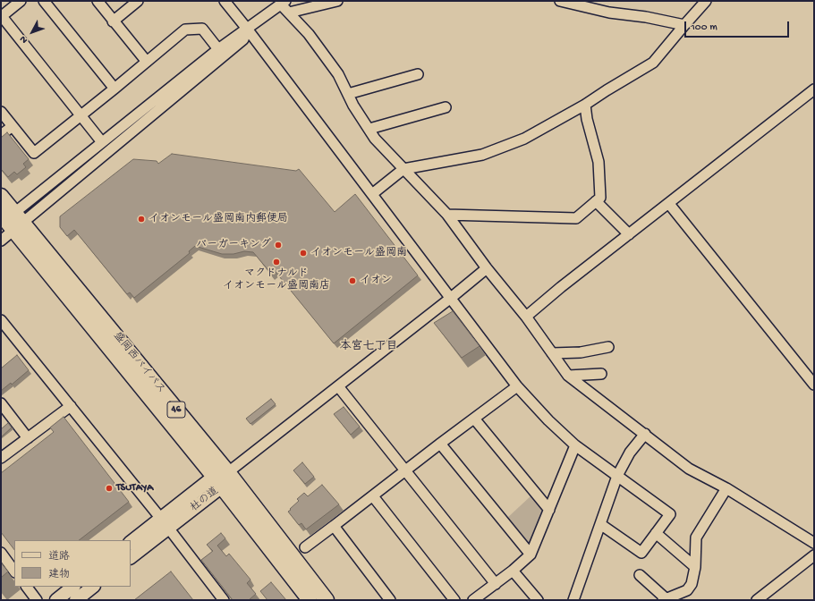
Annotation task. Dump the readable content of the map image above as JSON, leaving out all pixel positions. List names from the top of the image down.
{
  "streets": {
    "highway": ["盛岡西バイパス", "46"],
    "main road": ["杜の道"]
  },
  "crossings": [
    ["盛岡西バイパス", "杜の道"]
  ],
  "districts": ["本宮七丁目"],
  "places": [
    "イオンモール盛岡南内郵便局",
    "バーガーキング",
    "イオンモール盛岡南",
    "マクドナルド イオンモール盛岡南店",
    "イオン",
    "TSUTAYA"
  ],
  "legend": ["道路", "建物"],
  "scale_bar": "100 m",
  "north": "bottom left"
}
